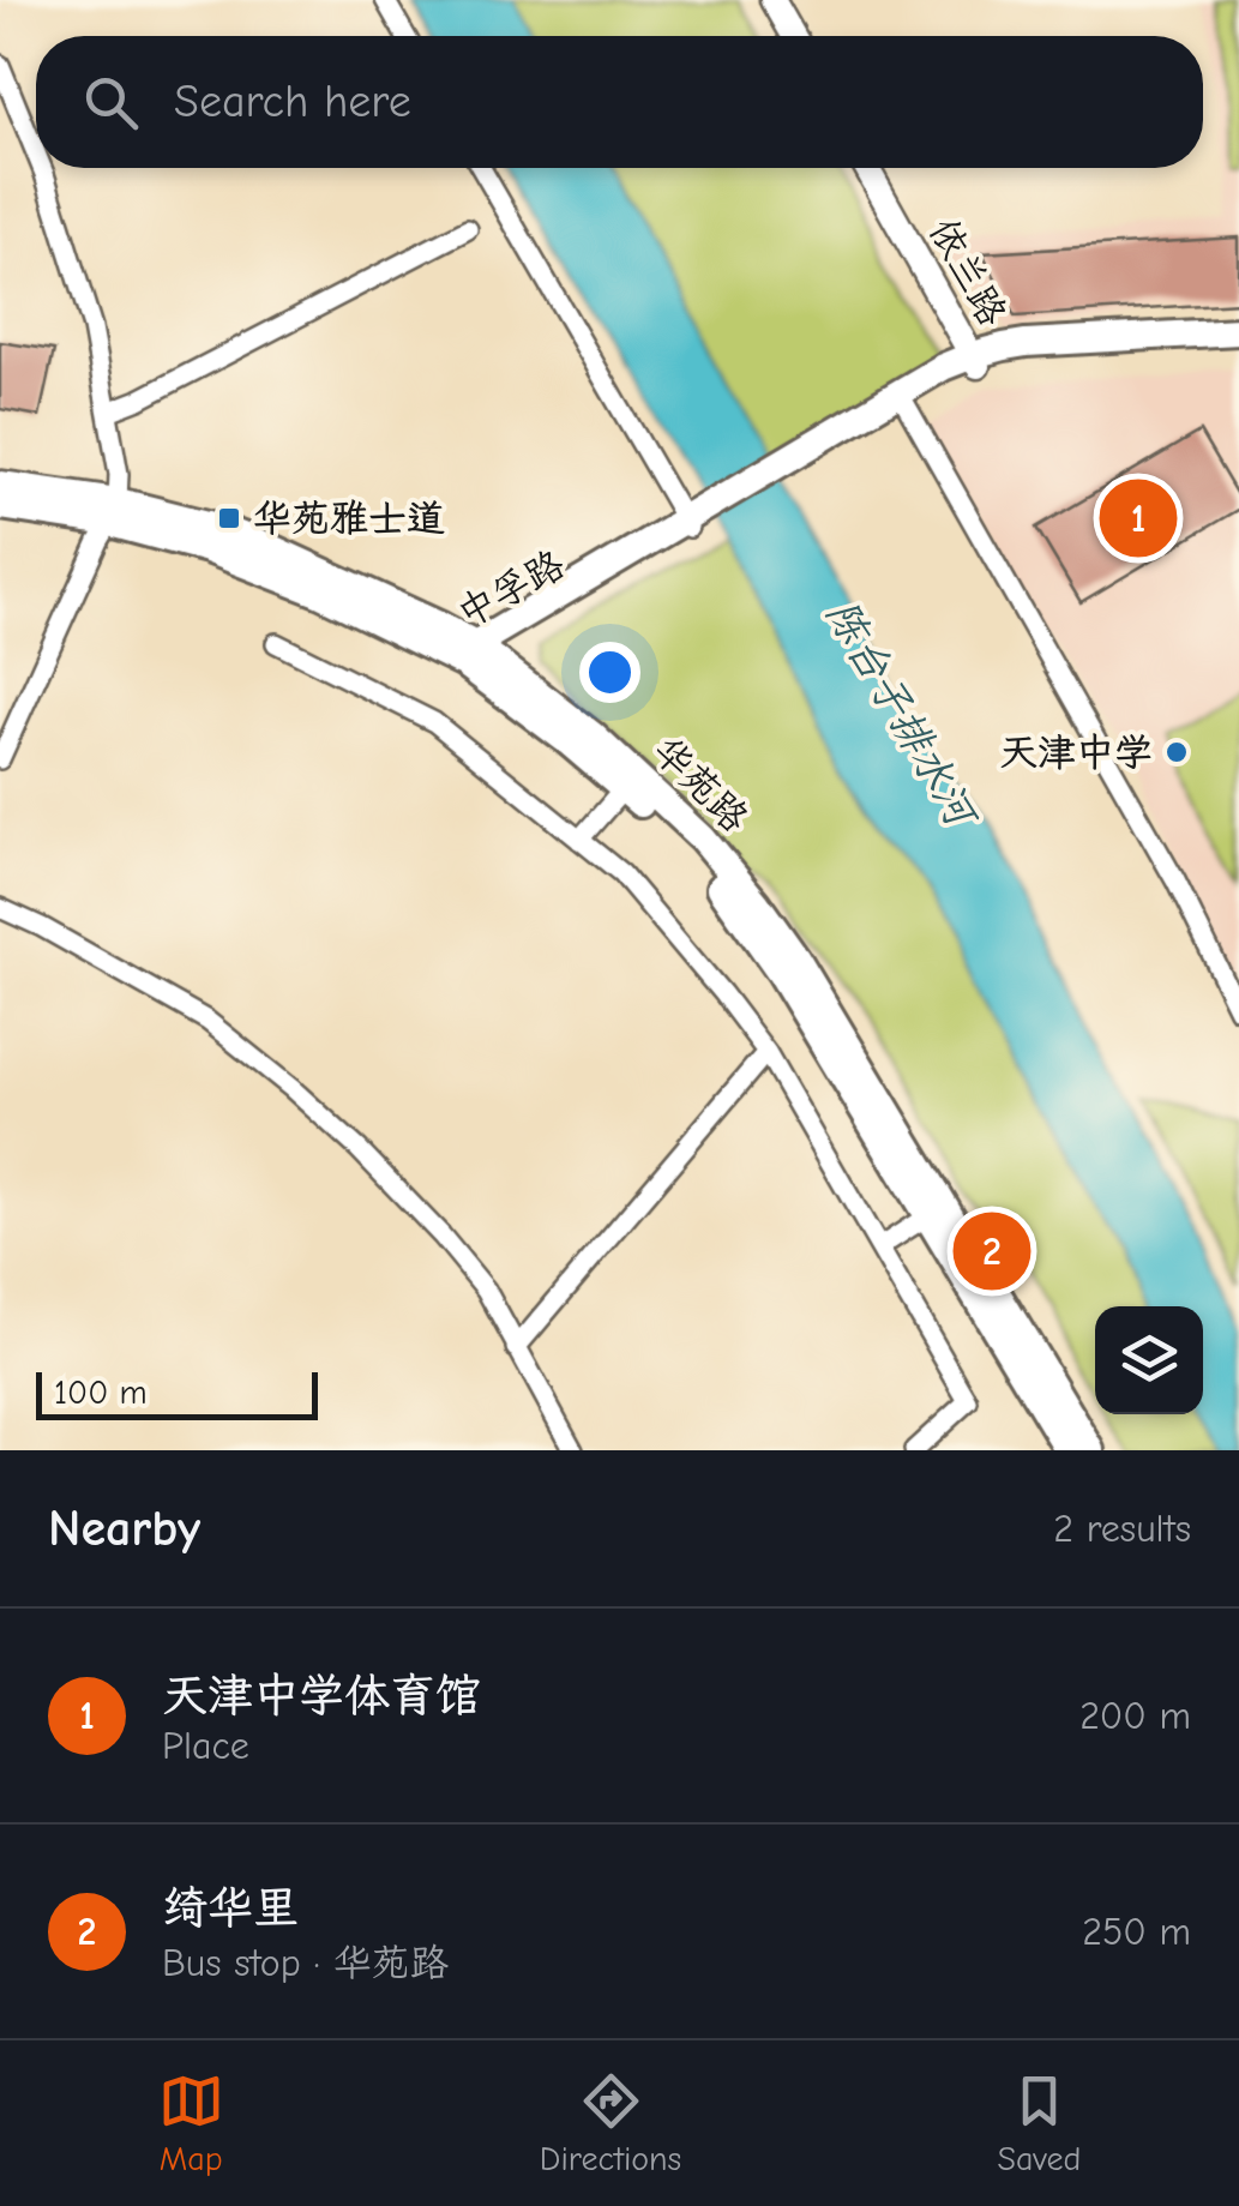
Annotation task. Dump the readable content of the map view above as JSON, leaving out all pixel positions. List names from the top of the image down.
{
  "streets": {
    "main road": ["中孚路", "华苑路"],
    "street": ["依兰路"]
  },
  "crossings": [
    ["中孚路", "华苑路"]
  ],
  "water": ["陈台子排水河"],
  "places": {
    "transit": ["华苑雅士道"],
    "other": ["天津中学"]
  },
  "scale_bar": "100 m",
  "page": {
    "search": "Search here",
    "pins": ["1", "2"],
    "scale": "100 m",
    "heading": ["Nearby", "2 results"],
    "list": [
      {
        "mark": "1",
        "name": "天津中学体育馆",
        "note": "Place",
        "value": "200 m"
      },
      {
        "mark": "2",
        "name": "绮华里",
        "note": "Bus stop · 华苑路",
        "value": "250 m"
      }
    ],
    "nav": ["Map", "Directions", "Saved"]
  }
}
